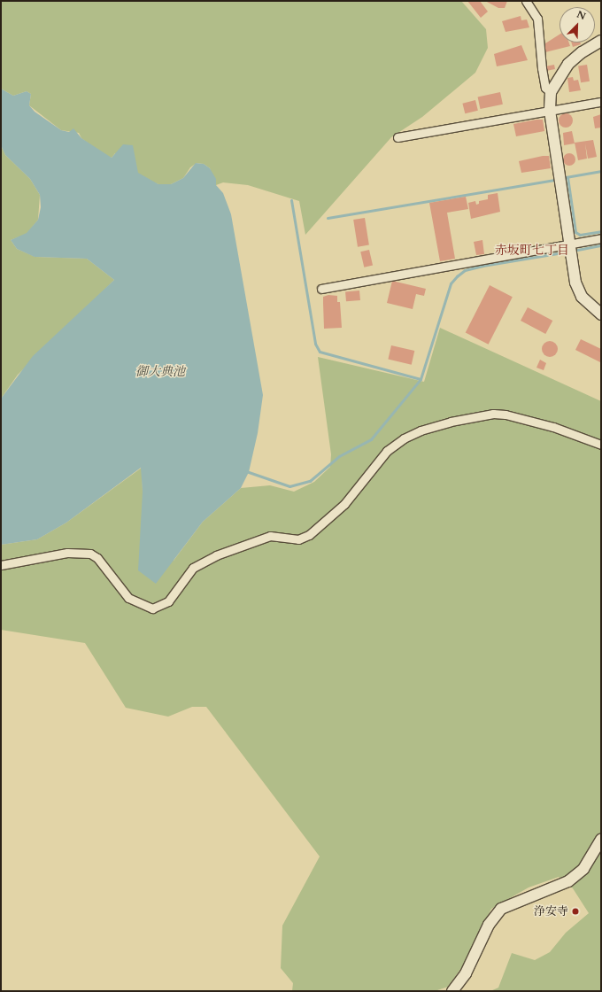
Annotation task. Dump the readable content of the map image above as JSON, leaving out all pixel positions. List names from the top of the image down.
{
  "districts": ["赤坂町七丁目"],
  "water": ["御大典池"],
  "places": ["浄安寺"],
  "north": "top right"
}
